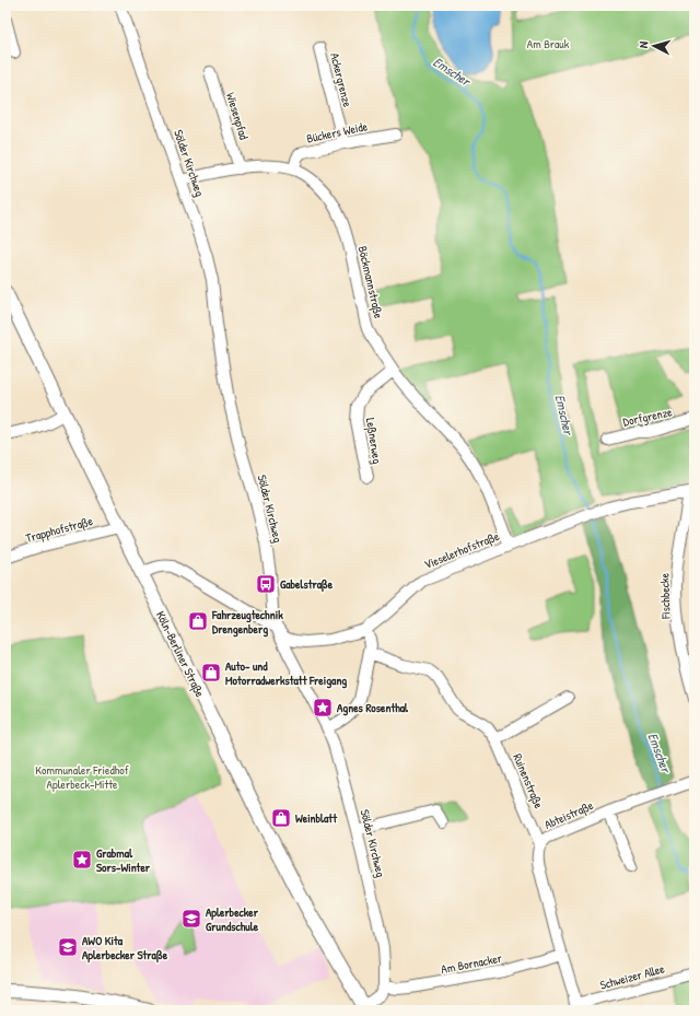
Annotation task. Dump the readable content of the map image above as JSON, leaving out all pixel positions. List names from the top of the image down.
{
  "streets": {
    "main road": ["Köln-Berliner Straße"],
    "street": [
      "Ackergrenze",
      "Wiesenpfad",
      "Bückers Weide",
      "Sölder Kirchweg",
      "Böckmannstraße",
      "Dorfgrenze",
      "Leßnerweg",
      "Trapphofstraße",
      "Vieselerhofstraße",
      "Fischbecke",
      "Ruinenstraße",
      "Abteistraße",
      "Am Bornacker",
      "Schweizer Allee"
    ]
  },
  "crossings": [
    ["Ackergrenze", "Bückers Weide"],
    ["Wiesenpfad", "Böckmannstraße"],
    ["Bückers Weide", "Böckmannstraße"],
    ["Sölder Kirchweg", "Böckmannstraße"],
    ["Sölder Kirchweg", "Vieselerhofstraße"],
    ["Sölder Kirchweg", "Am Bornacker"],
    ["Böckmannstraße", "Leßnerweg"],
    ["Böckmannstraße", "Vieselerhofstraße"],
    ["Trapphofstraße", "Köln-Berliner Straße"],
    ["Vieselerhofstraße", "Fischbecke"],
    ["Vieselerhofstraße", "Köln-Berliner Straße"],
    ["Ruinenstraße", "Abteistraße"],
    ["Ruinenstraße", "Am Bornacker"],
    ["Ruinenstraße", "Schweizer Allee"]
  ],
  "water": ["Emscher"],
  "parks": ["Am Brauk", "Kommunaler Friedhof Aplerbeck-Mitte"],
  "places": {
    "bus stop": ["Gabelstraße"],
    "shop": ["Fahrzeugtechnik Drengenberg", "Auto- und Motorradwerkstatt Freigang", "Weinblatt"],
    "place": ["Agnes Rosenthal", "Grabmal Sors-Winter"],
    "school or university": ["Aplerbecker Grundschule", "AWO Kita Aplerbecker Straße"]
  },
  "north": "left"
}
